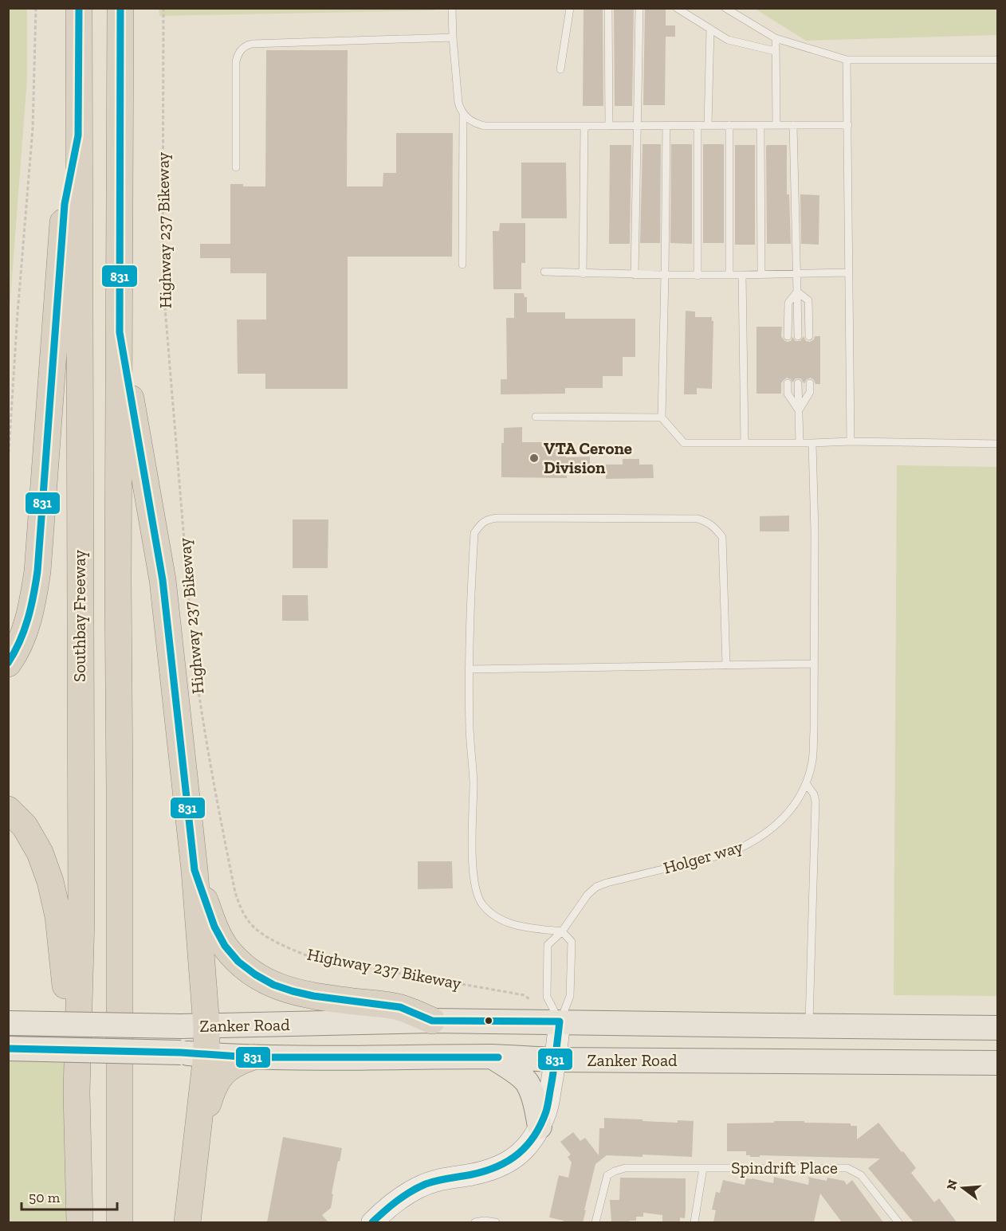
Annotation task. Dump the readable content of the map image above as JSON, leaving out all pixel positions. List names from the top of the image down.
{
  "streets": {
    "highway": ["Southbay Freeway"],
    "main road": ["Zanker Road"],
    "lane": ["Holger way", "Spindrift Place"],
    "path": ["Highway 237 Bikeway"]
  },
  "places": ["VTA Cerone Division"],
  "lines": ["transit line 831"],
  "scale_bar": "50 m",
  "north": "left"
}
